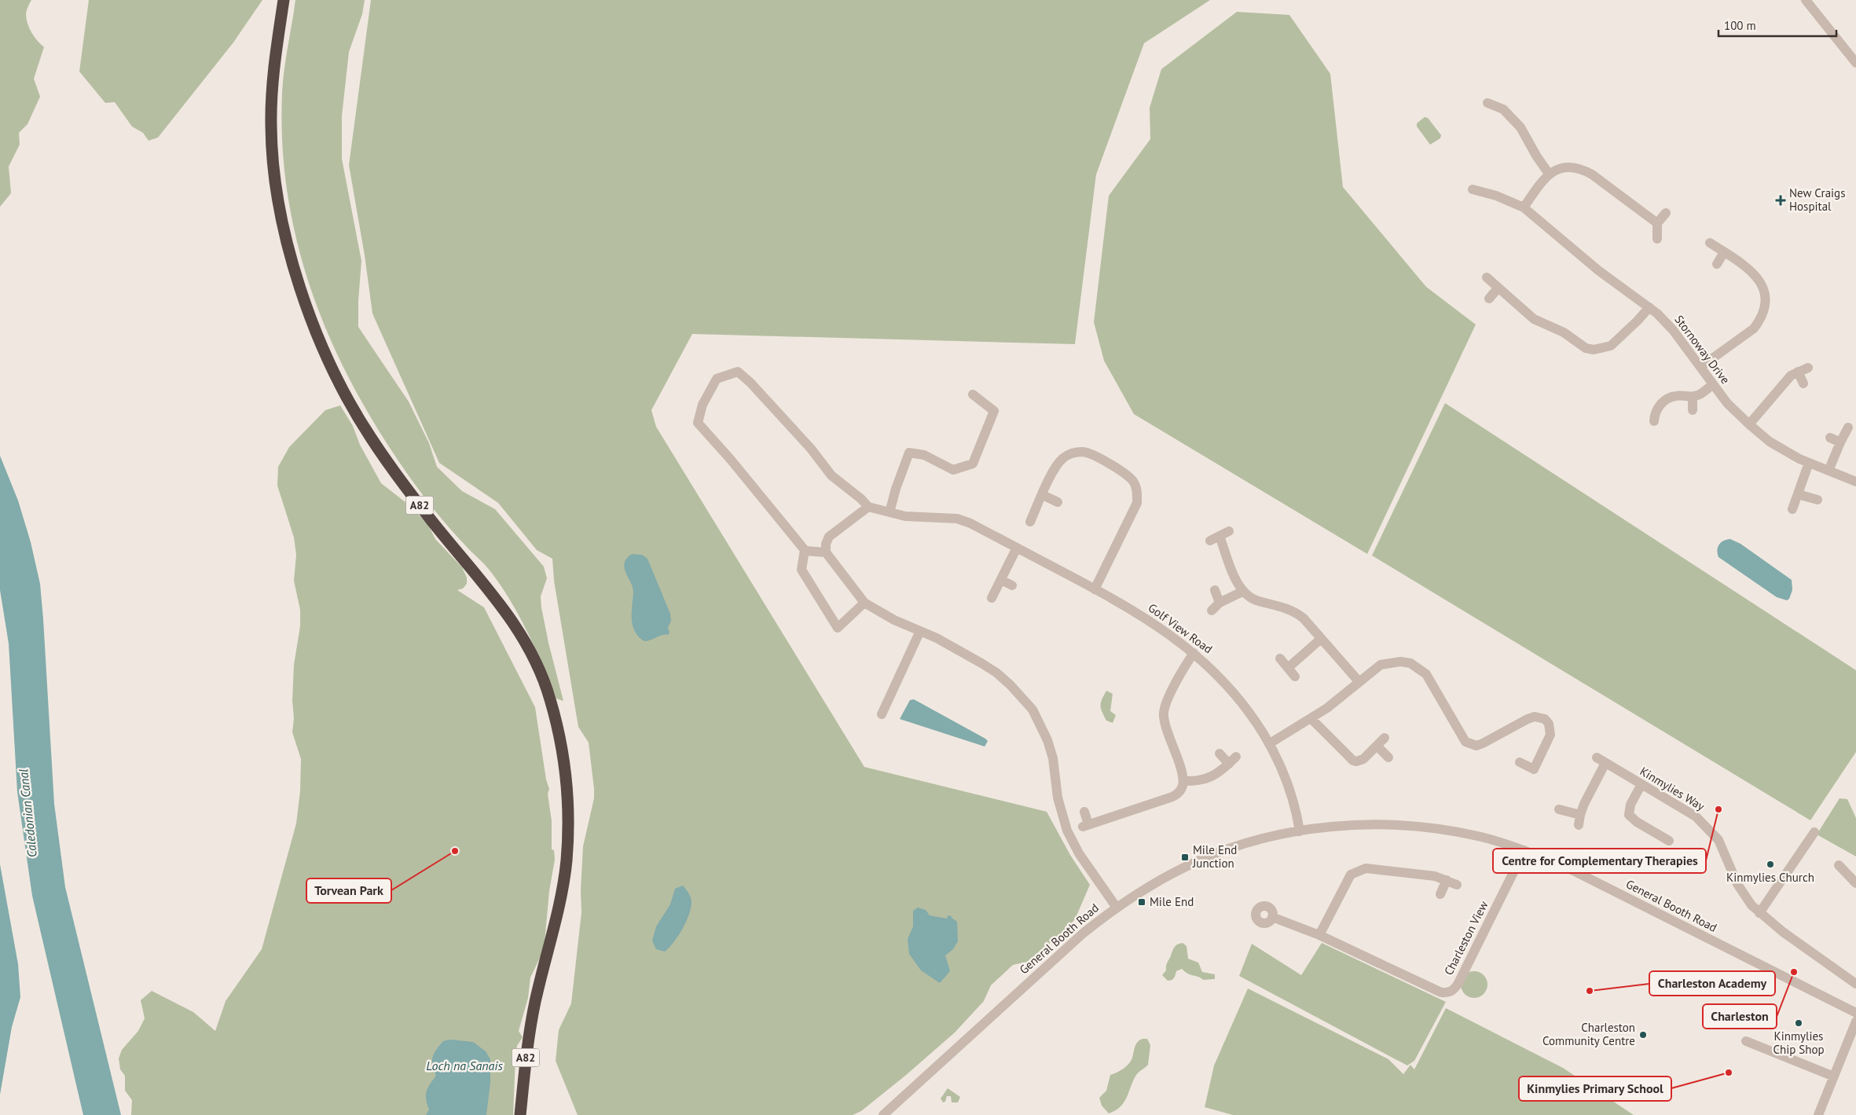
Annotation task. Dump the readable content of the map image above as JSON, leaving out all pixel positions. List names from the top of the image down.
{
  "streets": {
    "highway": ["A82"],
    "street": [
      "Stornoway Drive",
      "Golf View Road",
      "Kinmylies Way",
      "General Booth Road",
      "Charleston View"
    ]
  },
  "crossings": [
    ["Golf View Road", "General Booth Road"],
    ["General Booth Road", "Charleston View"]
  ],
  "water": ["Caledonian Canal", "Loch na Sanais"],
  "places": {
    "health": ["New Craigs Hospital"],
    "other": [
      "Centre for Complementary Therapies",
      "Torvean Park",
      "Kinmylies Church",
      "Charleston",
      "Charleston Academy",
      "Kinmylies Chip Shop",
      "Charleston Community Centre",
      "Kinmylies Primary School"
    ],
    "transit": ["Mile End Junction", "Mile End"]
  },
  "scale_bar": "100 m"
}
